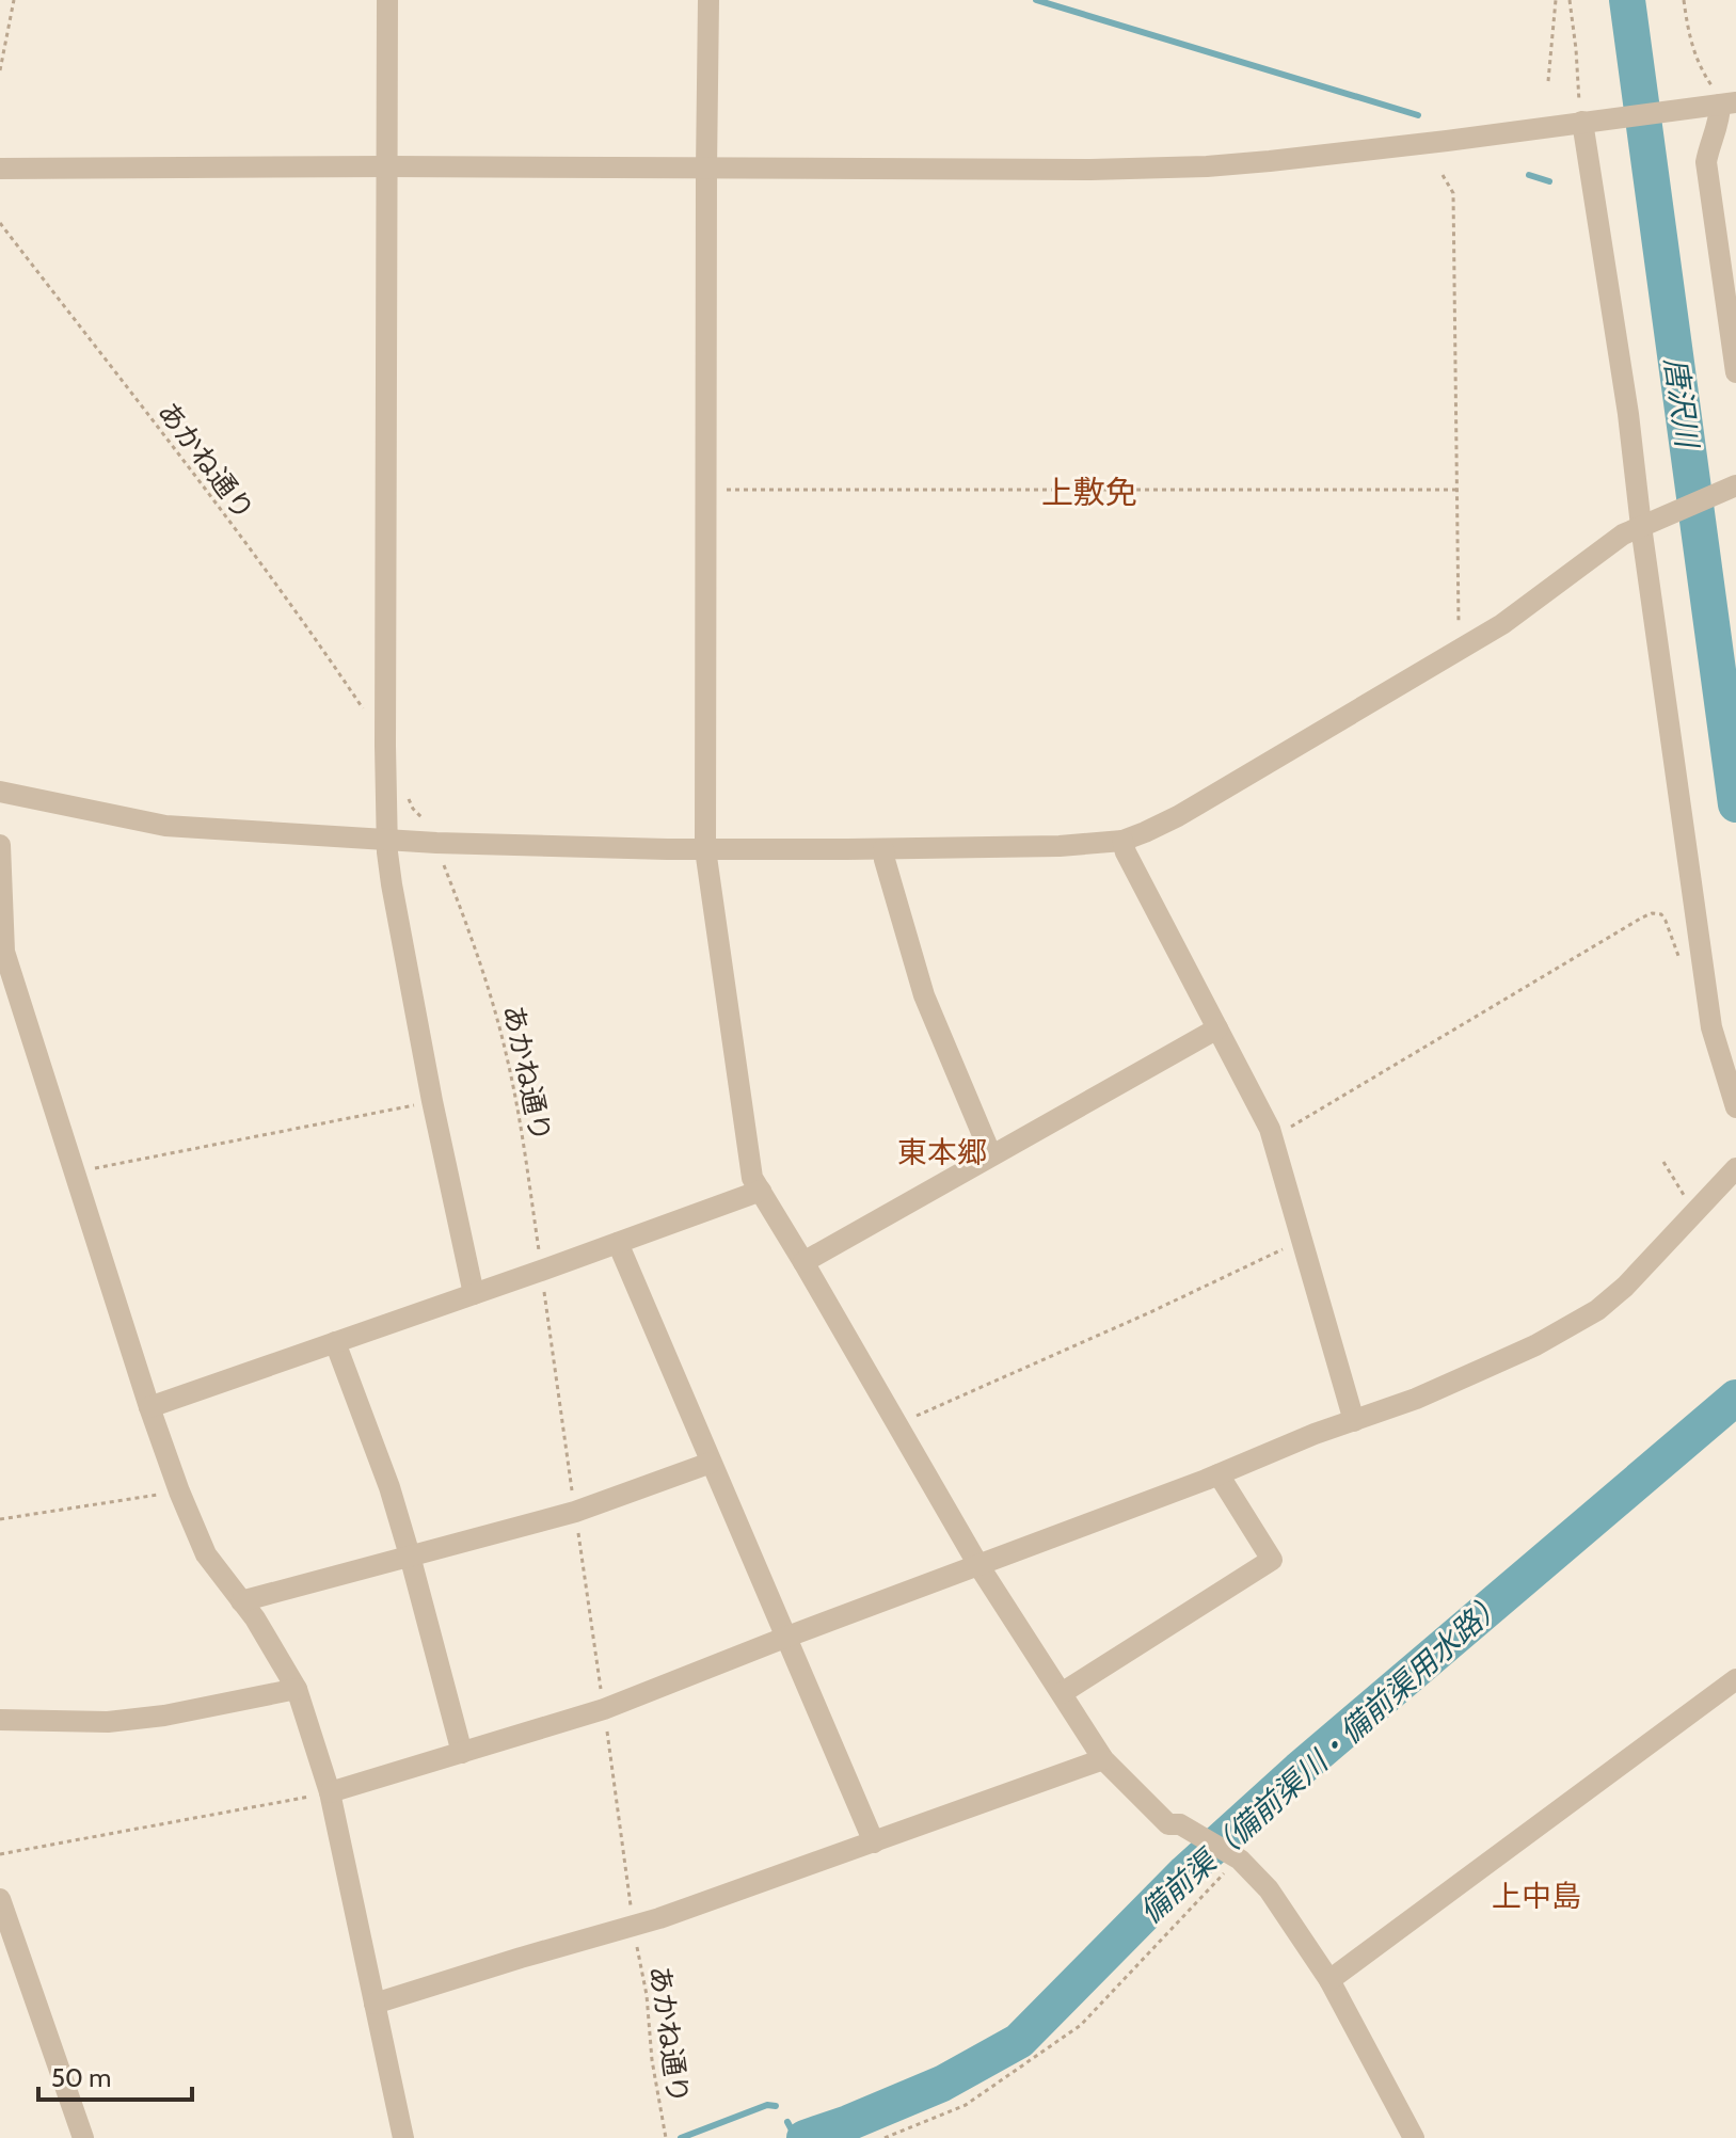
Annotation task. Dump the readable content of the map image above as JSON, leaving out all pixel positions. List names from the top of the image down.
{
  "streets": {
    "path": ["あかね通り"]
  },
  "districts": ["上敷免", "東本郷", "上中島"],
  "water": ["唐沢川", "備前渠（備前渠川・備前渠用水路）"],
  "scale_bar": "50 m"
}
